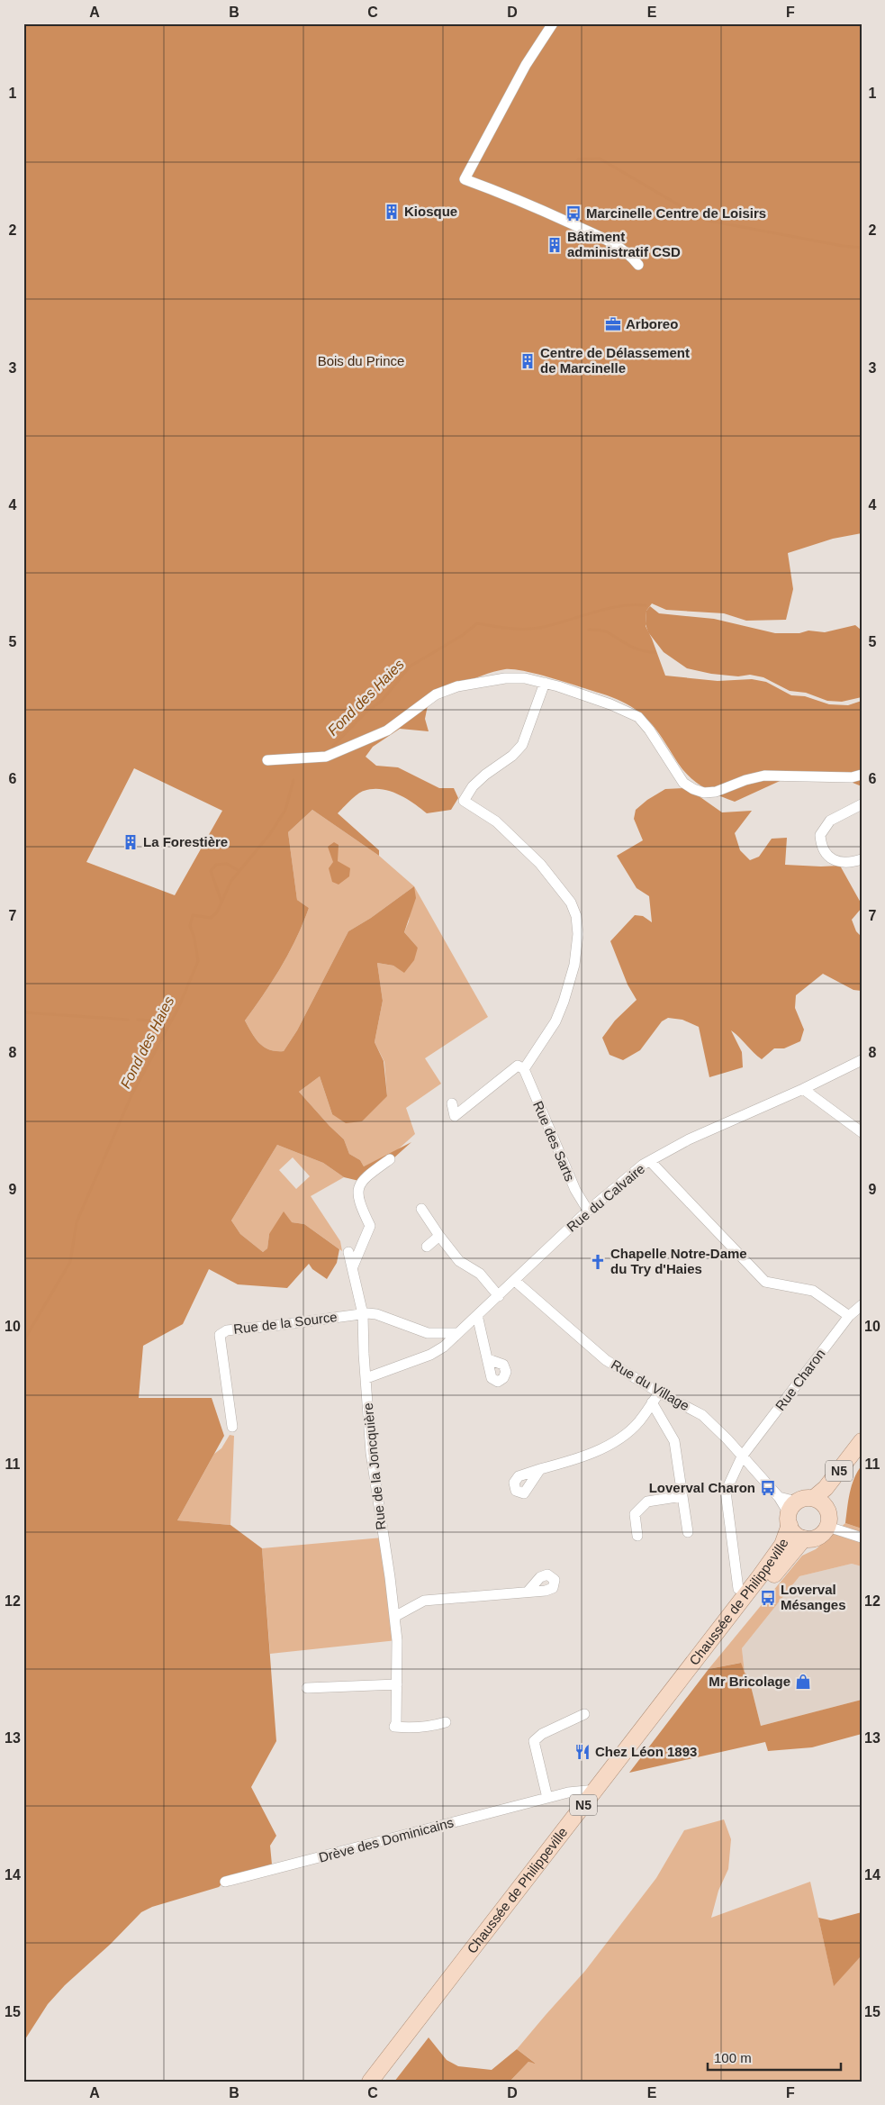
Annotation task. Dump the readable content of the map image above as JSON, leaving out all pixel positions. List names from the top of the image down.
{
  "streets": {
    "main road": ["N5", "Chaussée de Philippeville"],
    "street": [
      "Rue des Sarts",
      "Rue du Calvaire",
      "Rue de la Source",
      "Rue Charon",
      "Rue du Village",
      "Rue de la Joncquière",
      "Drève des Dominicains"
    ]
  },
  "crossings": [
    ["Rue des Sarts", "Rue du Calvaire"],
    ["Rue du Calvaire", "Rue du Village"],
    ["Rue du Calvaire", "Rue de la Joncquière"],
    ["Rue de la Source", "Rue de la Joncquière"],
    ["Rue Charon", "Rue du Village"],
    ["Rue du Village", "N5"],
    ["Rue du Village", "Chaussée de Philippeville"],
    ["N5", "Chaussée de Philippeville"],
    ["Chaussée de Philippeville", "Drève des Dominicains"]
  ],
  "water": ["Fond des Haies"],
  "parks": ["Bois du Prince"],
  "places": {
    "building": [
      "Kiosque",
      "Bâtiment administratif CSD",
      "Centre de Délassement de Marcinelle",
      "La Forestière"
    ],
    "bus stop": ["Marcinelle Centre de Loisirs", "Loverval Charon", "Loverval Mésanges"],
    "office": ["Arboreo"],
    "church": ["Chapelle Notre-Dame du Try d'Haies"],
    "shop": ["Mr Bricolage"],
    "restaurant": ["Chez Léon 1893"]
  },
  "scale_bar": "100 m",
  "grid": {
    "columns": [
      "A",
      "B",
      "C",
      "D",
      "E",
      "F"
    ],
    "rows": [
      "1",
      "2",
      "3",
      "4",
      "5",
      "6",
      "7",
      "8",
      "9",
      "10",
      "11",
      "12",
      "13",
      "14",
      "15"
    ]
  }
}
